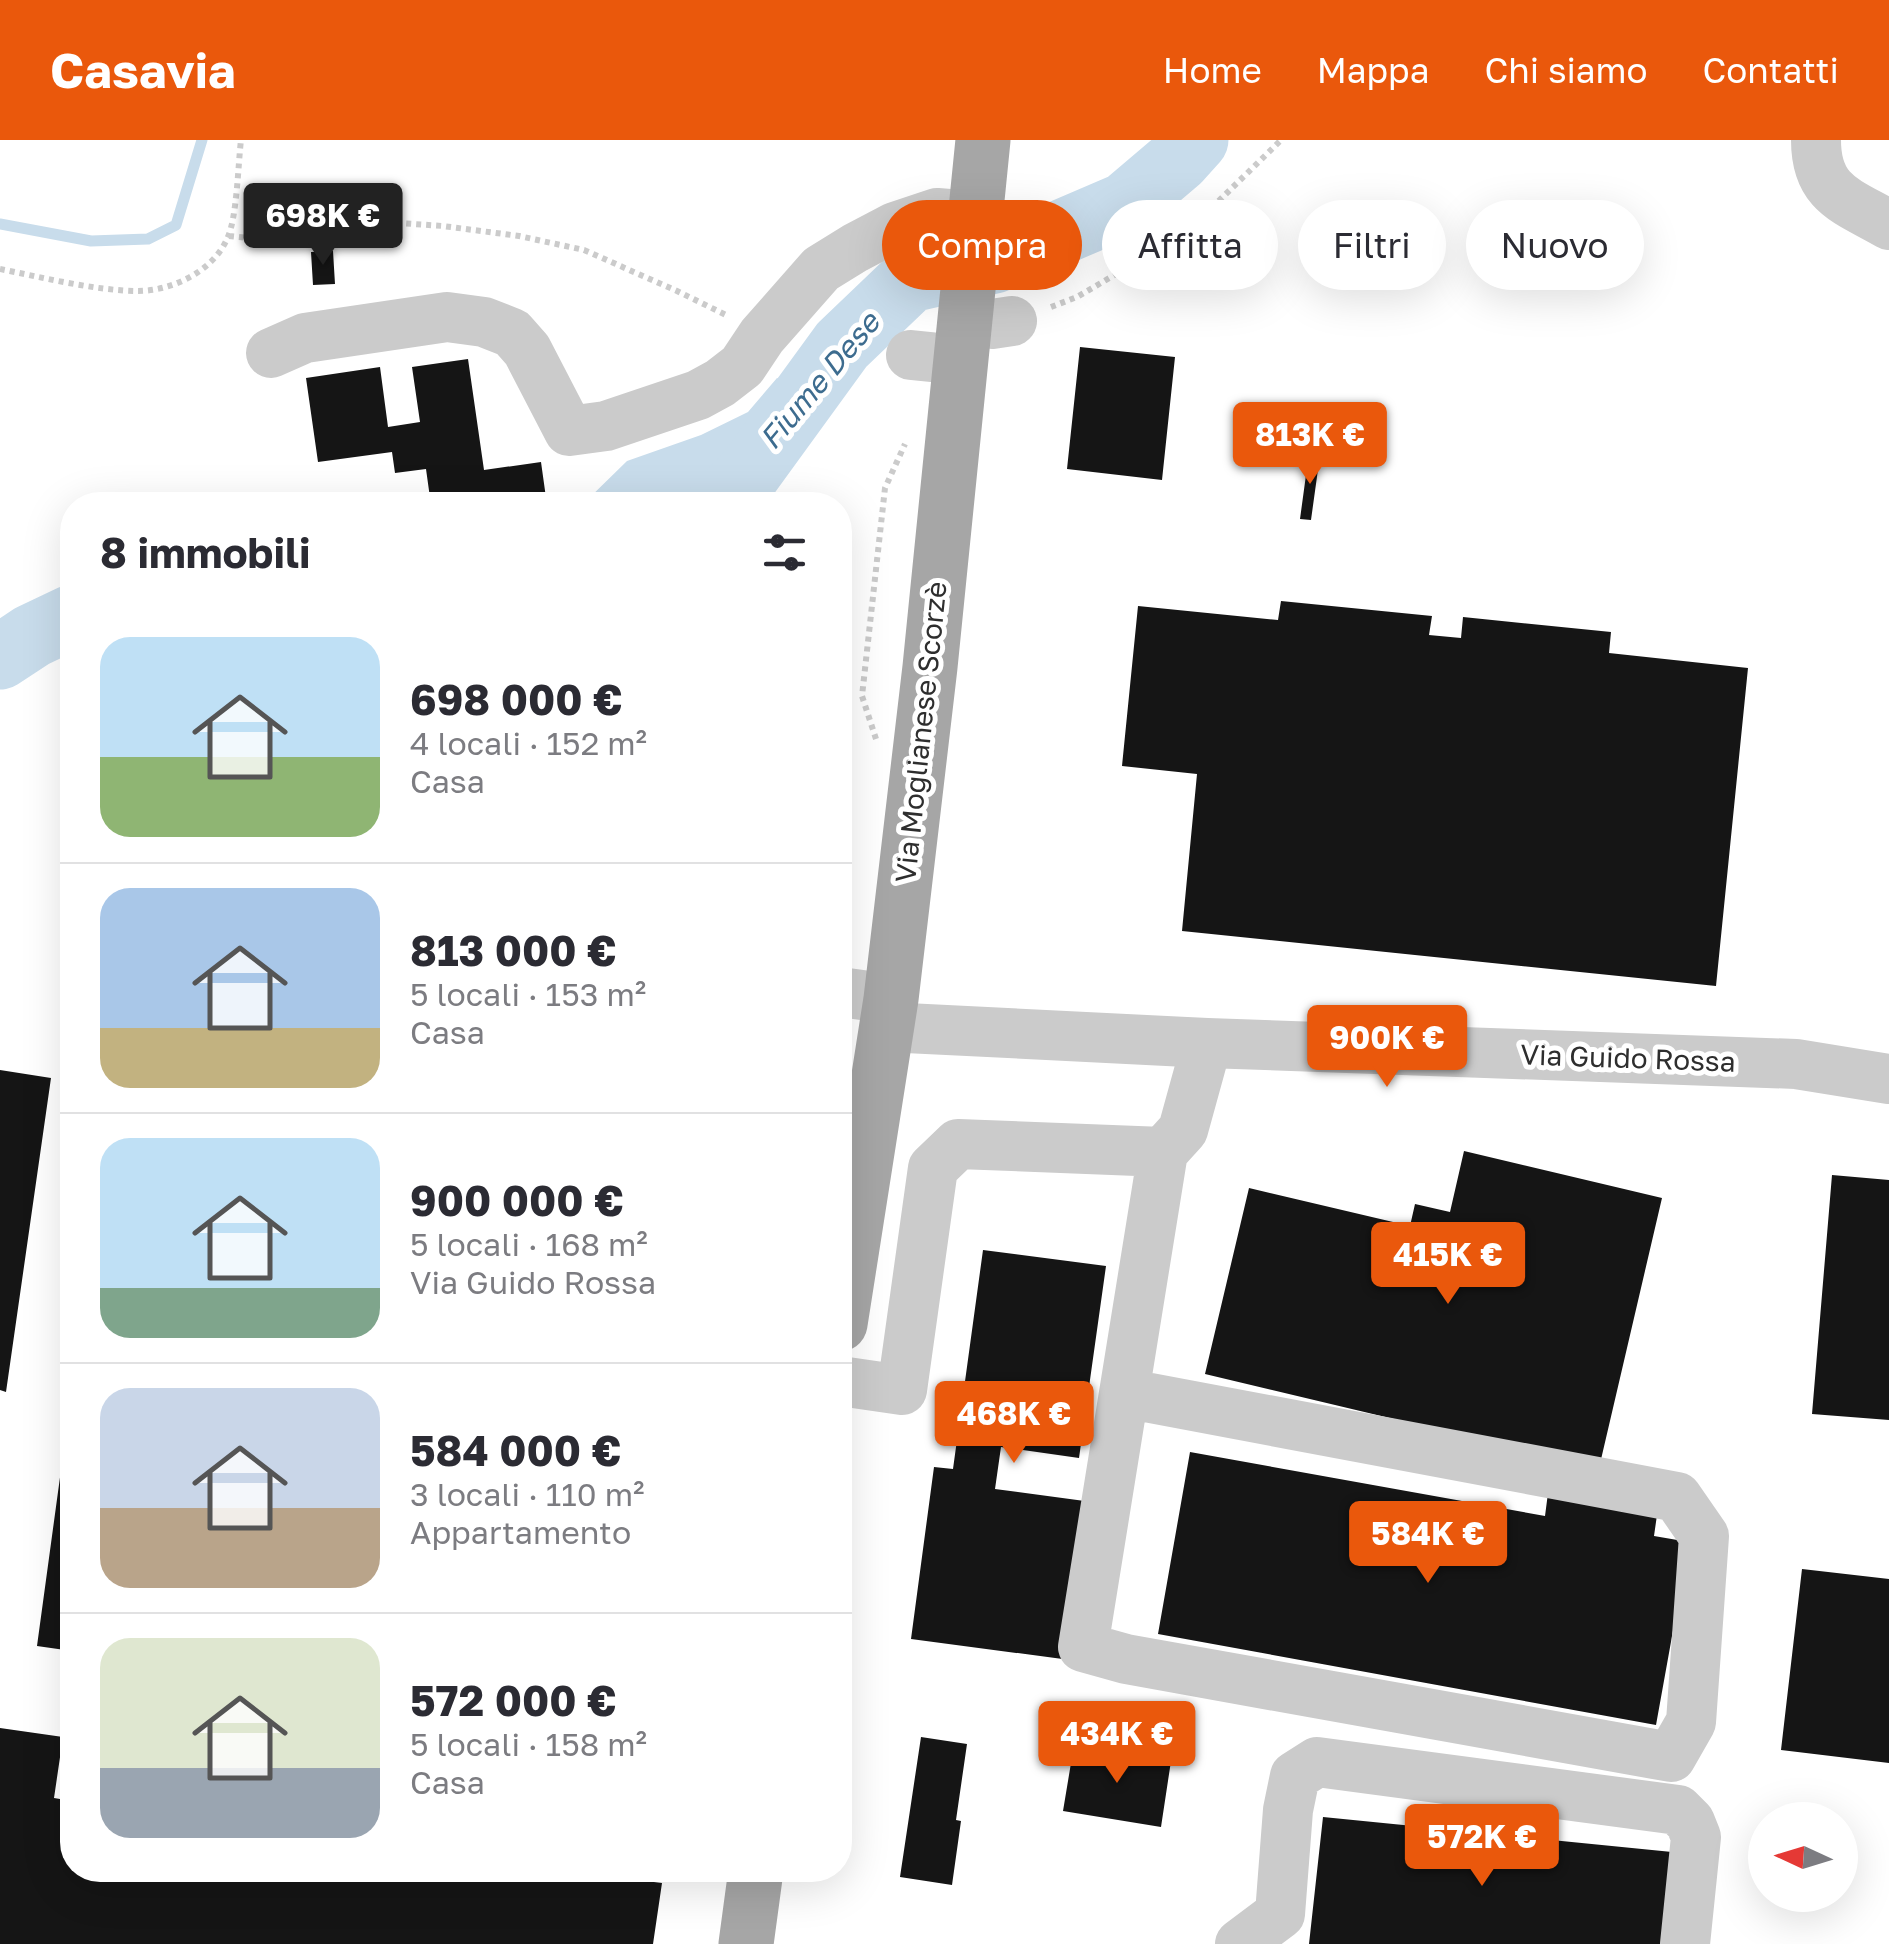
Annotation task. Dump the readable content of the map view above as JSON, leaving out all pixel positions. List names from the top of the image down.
{
  "streets": {
    "main road": ["Via Moglianese Scorzè"],
    "street": ["Via Guido Rossa"]
  },
  "crossings": [
    ["Via Moglianese Scorzè", "Via Guido Rossa"]
  ],
  "water": ["Fiume Dese"],
  "north": "left",
  "page": {
    "header": "Casavia",
    "nav": [
      "Home",
      "Mappa",
      "Chi siamo",
      "Contatti"
    ],
    "price": [
      "698K €",
      "813K €",
      "900K €",
      "415K €",
      "468K €",
      "584K €",
      "434K €",
      "572K €"
    ],
    "chip": [
      "Compra",
      "Affitta",
      "Filtri",
      "Nuovo"
    ],
    "heading": "8 immobili",
    "list": [
      {
        "name": "698 000 €",
        "note": "4 locali · 152 m² · Casa"
      },
      {
        "name": "813 000 €",
        "note": "5 locali · 153 m² · Casa"
      },
      {
        "name": "900 000 €",
        "note": "5 locali · 168 m² · Via Guido Rossa"
      },
      {
        "name": "584 000 €",
        "note": "3 locali · 110 m² · Appartamento"
      },
      {
        "name": "572 000 €",
        "note": "5 locali · 158 m² · Casa"
      }
    ]
  }
}
